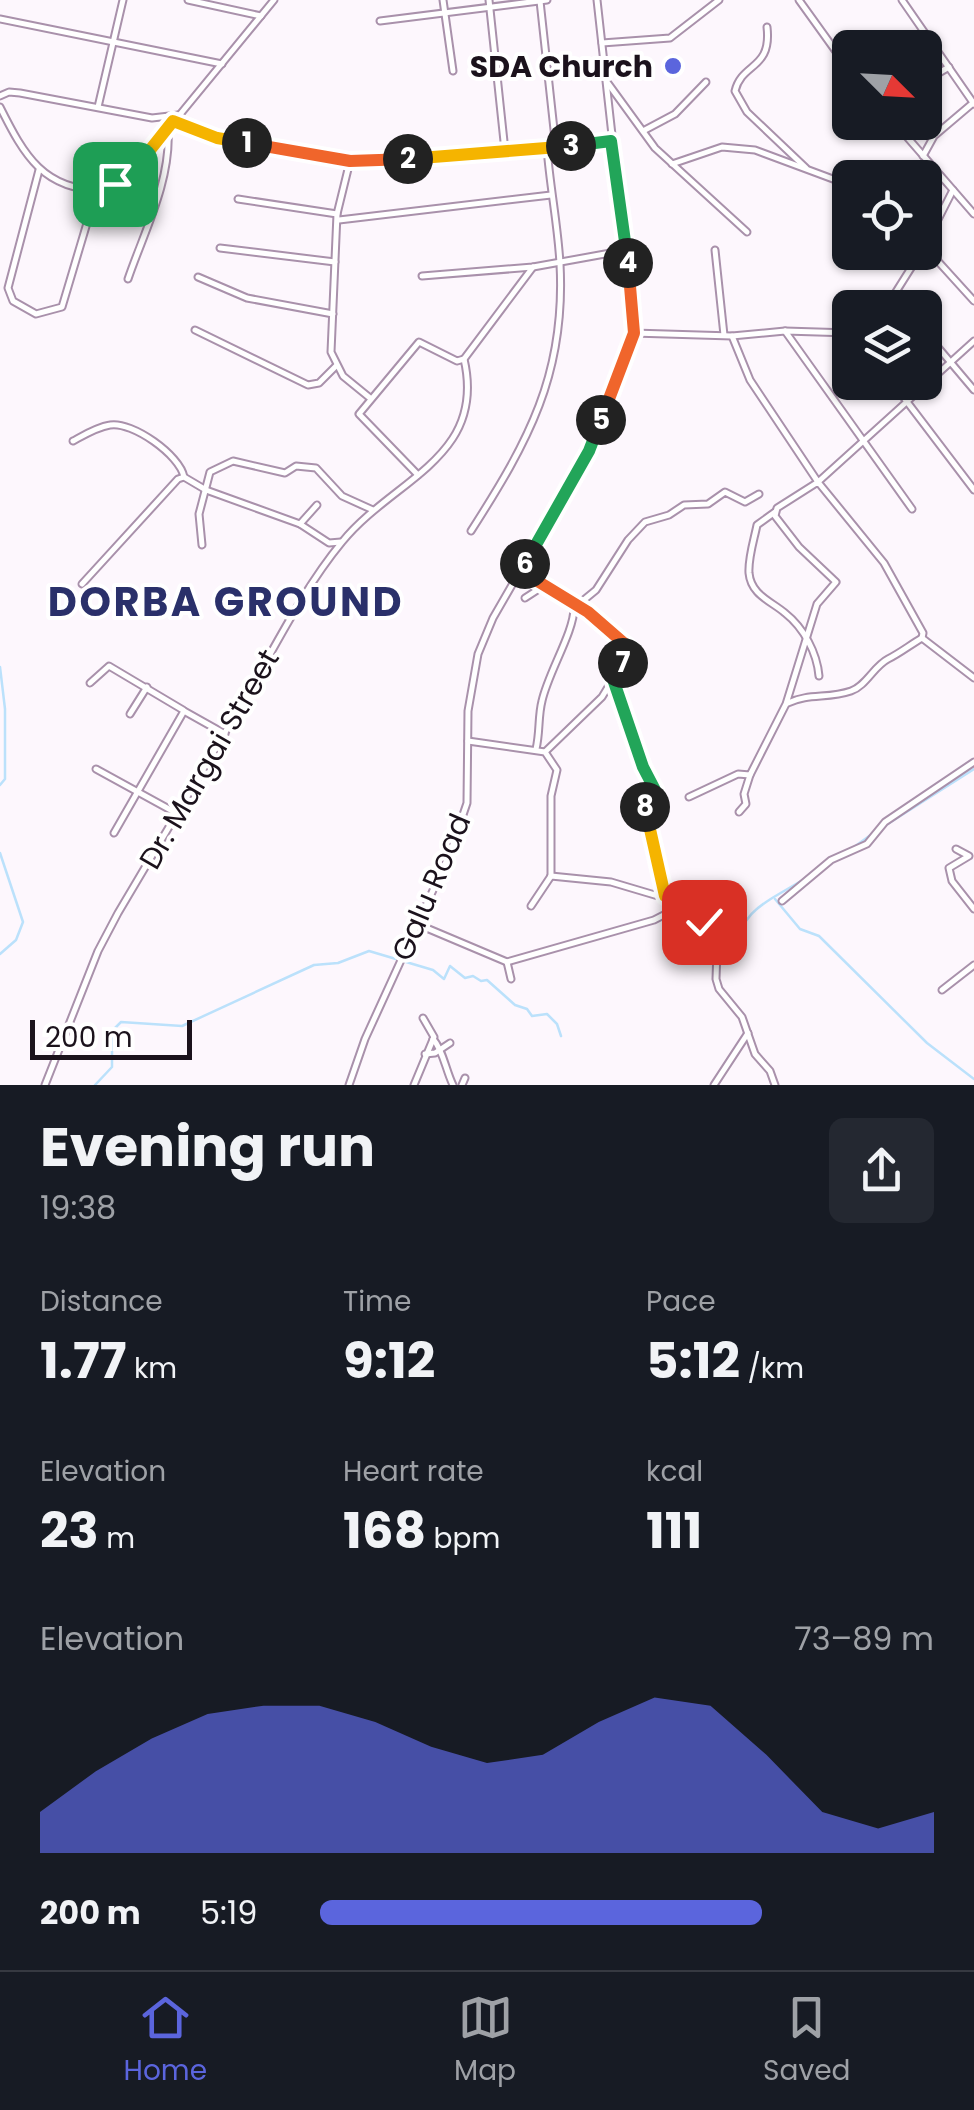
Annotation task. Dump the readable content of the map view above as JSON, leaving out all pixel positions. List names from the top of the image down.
{
  "streets": {
    "street": ["Dr. Margai Street", "Galu Road"]
  },
  "districts": ["DORBA GROUND"],
  "places": ["SDA Church"],
  "scale_bar": "200 m",
  "north": "bottom right",
  "page": {
    "pins": [
      "1",
      "3",
      "2",
      "4",
      "5",
      "6",
      "7",
      "8"
    ],
    "scale": "200 m",
    "heading": ["Evening run", "19:38"],
    "stats": [
      ["Distance", "1.77 km"],
      ["Time", "9:12"],
      ["Pace", "5:12 /km"],
      ["Elevation", "23 m"],
      ["Heart rate", "168 bpm"],
      ["kcal", "111"]
    ],
    "chart": ["Elevation", "73–89 m"],
    "list": [
      {
        "name": "200 m",
        "note": "5:19"
      }
    ],
    "tabs": ["Home", "Map", "Saved"]
  }
}
